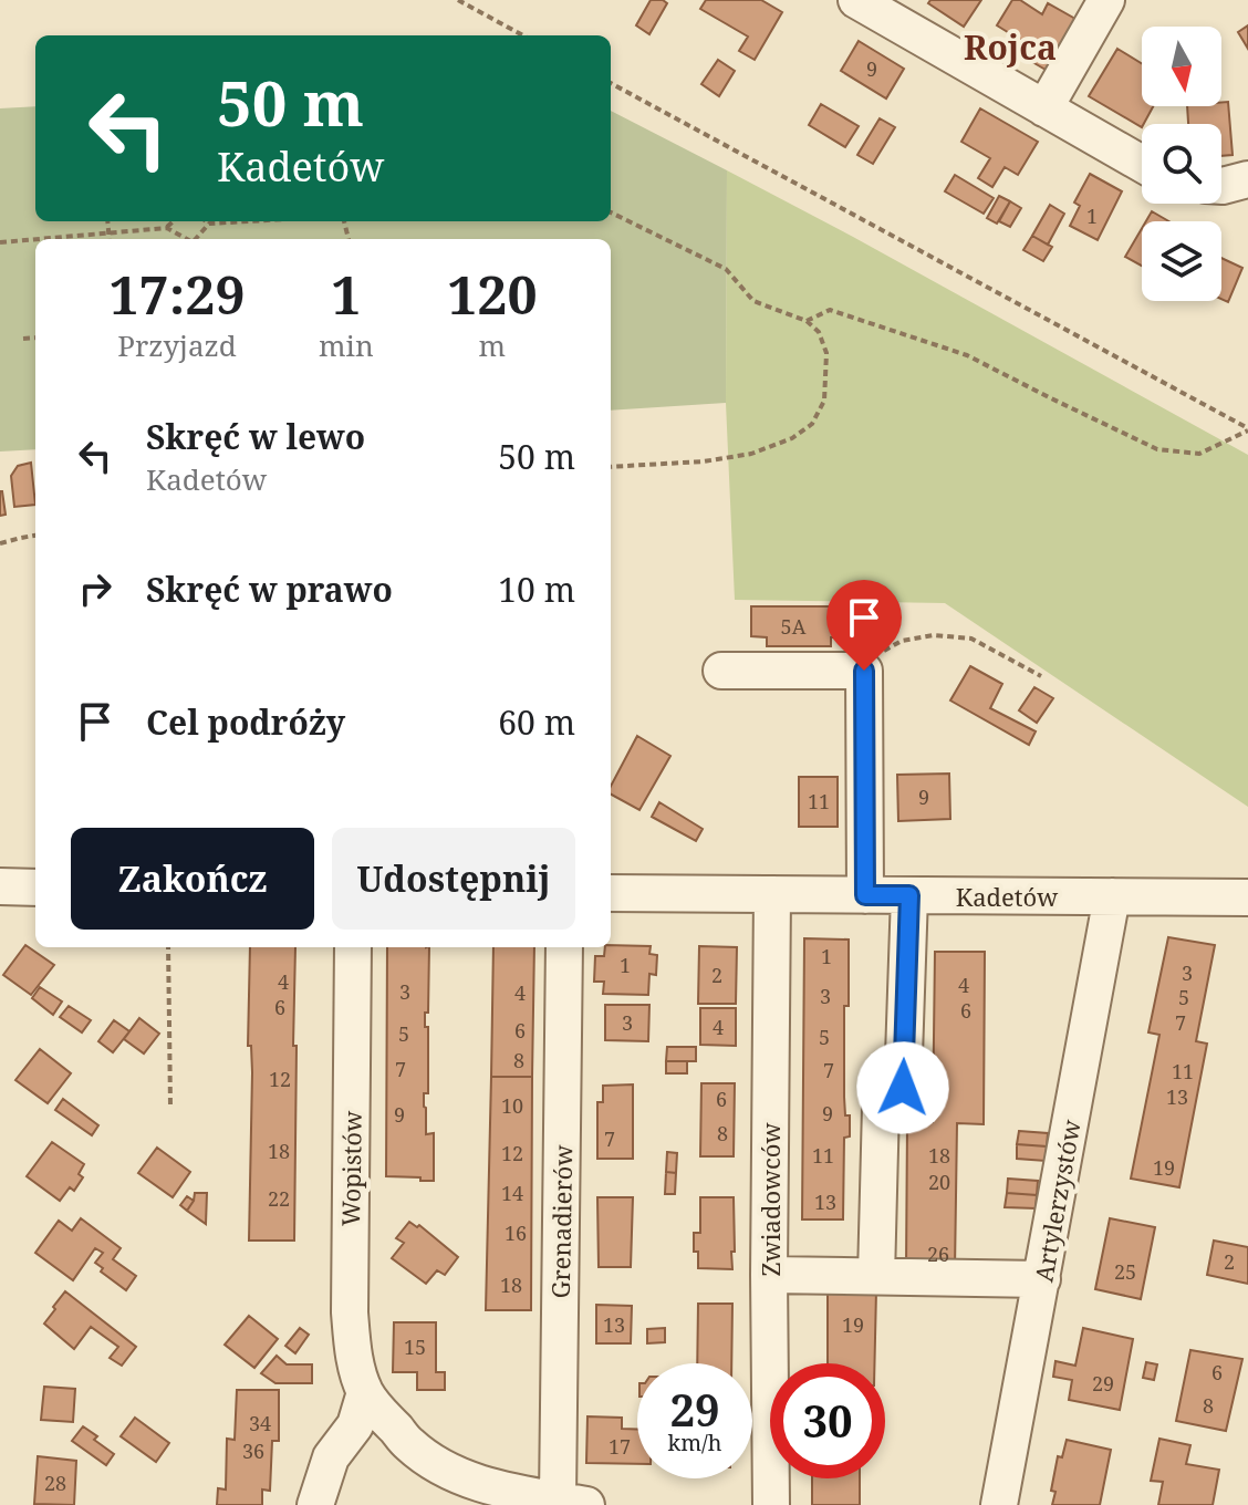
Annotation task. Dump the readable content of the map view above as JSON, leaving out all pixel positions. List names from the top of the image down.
{
  "streets": {
    "street": [
      "Kadetów",
      "Wopistów",
      "Zwiadowców",
      "Artylerzystów",
      "Grenadierów"
    ]
  },
  "crossings": [
    ["Kadetów", "Zwiadowców"],
    ["Kadetów", "Artylerzystów"],
    ["Wopistów", "Grenadierów"]
  ],
  "districts": ["Rojca"],
  "house_numbers": [
    "9",
    "1",
    "5A",
    "9",
    "11",
    "1",
    "1",
    "3",
    "2",
    "4",
    "4",
    "3",
    "4",
    "3",
    "5",
    "6",
    "6",
    "3",
    "7",
    "4",
    "6",
    "5",
    "5",
    "8",
    "7",
    "7",
    "11",
    "12",
    "13",
    "6",
    "10",
    "9",
    "9",
    "8",
    "7",
    "18",
    "12",
    "11",
    "18",
    "19",
    "20",
    "14",
    "22",
    "13",
    "16",
    "26",
    "2",
    "25",
    "18",
    "13",
    "19",
    "15",
    "6",
    "29",
    "8",
    "34",
    "17",
    "36",
    "28"
  ],
  "north": "bottom",
  "page": {
    "turn": ["50 m", "Kadetów"],
    "eta": [
      "17:29",
      "Przyjazd",
      "1",
      "min",
      "120",
      "m"
    ],
    "list": [
      {
        "name": "Skręć w lewo",
        "note": "Kadetów",
        "value": "50 m"
      },
      {
        "name": "Skręć w prawo",
        "value": "10 m"
      },
      {
        "name": "Cel podróży",
        "value": "60 m"
      }
    ],
    "buttons": ["Zakończ", "Udostępnij"],
    "speed": "29 km/h",
    "limit": "30"
  }
}
